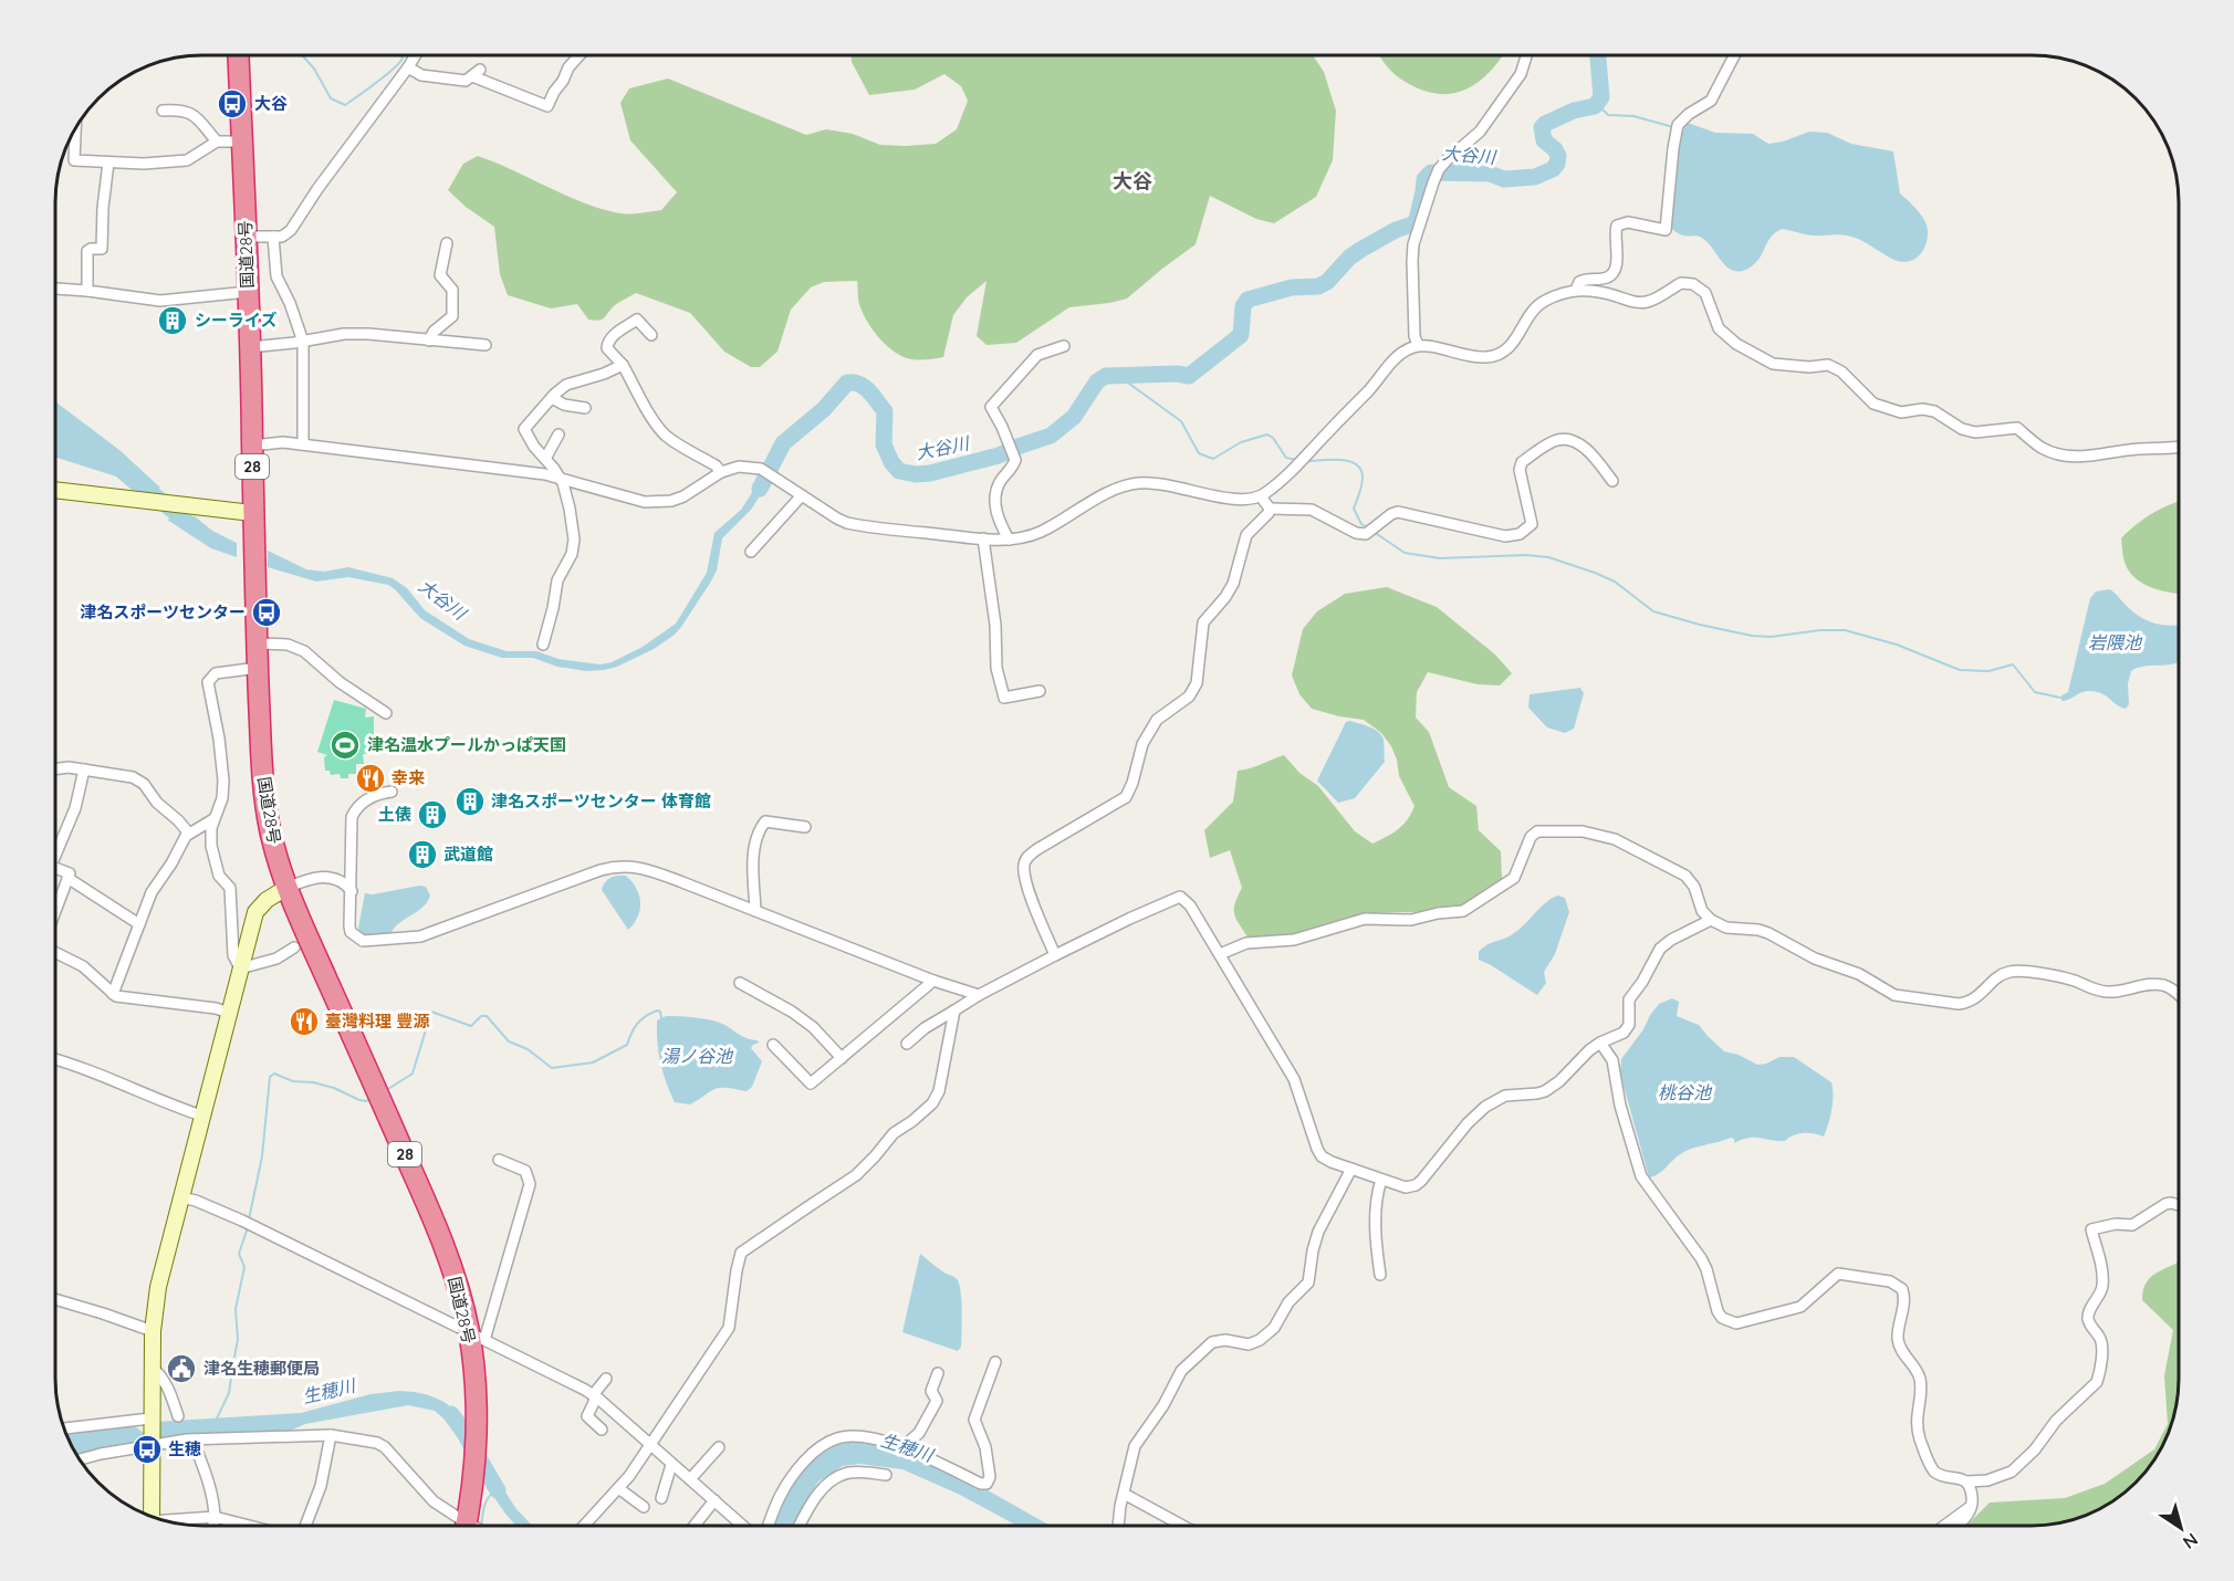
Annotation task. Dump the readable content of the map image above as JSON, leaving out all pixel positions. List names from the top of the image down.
{
  "streets": {
    "highway": ["国道28号", "28"]
  },
  "districts": ["大谷"],
  "water": [
    "大谷川",
    "岩隈池",
    "湯ノ谷池",
    "桃谷池",
    "生穂川"
  ],
  "places": {
    "bus stop": ["大谷", "津名スポーツセンター", "生穂"],
    "building": [
      "シーライズ",
      "津名スポーツセンター 体育館",
      "土俵",
      "武道館"
    ],
    "sports": ["津名温水プールかっぱ天国"],
    "restaurant": ["幸来", "臺灣料理 豐源"],
    "public building": ["津名生穂郵便局"]
  },
  "north": "bottom right"
}
